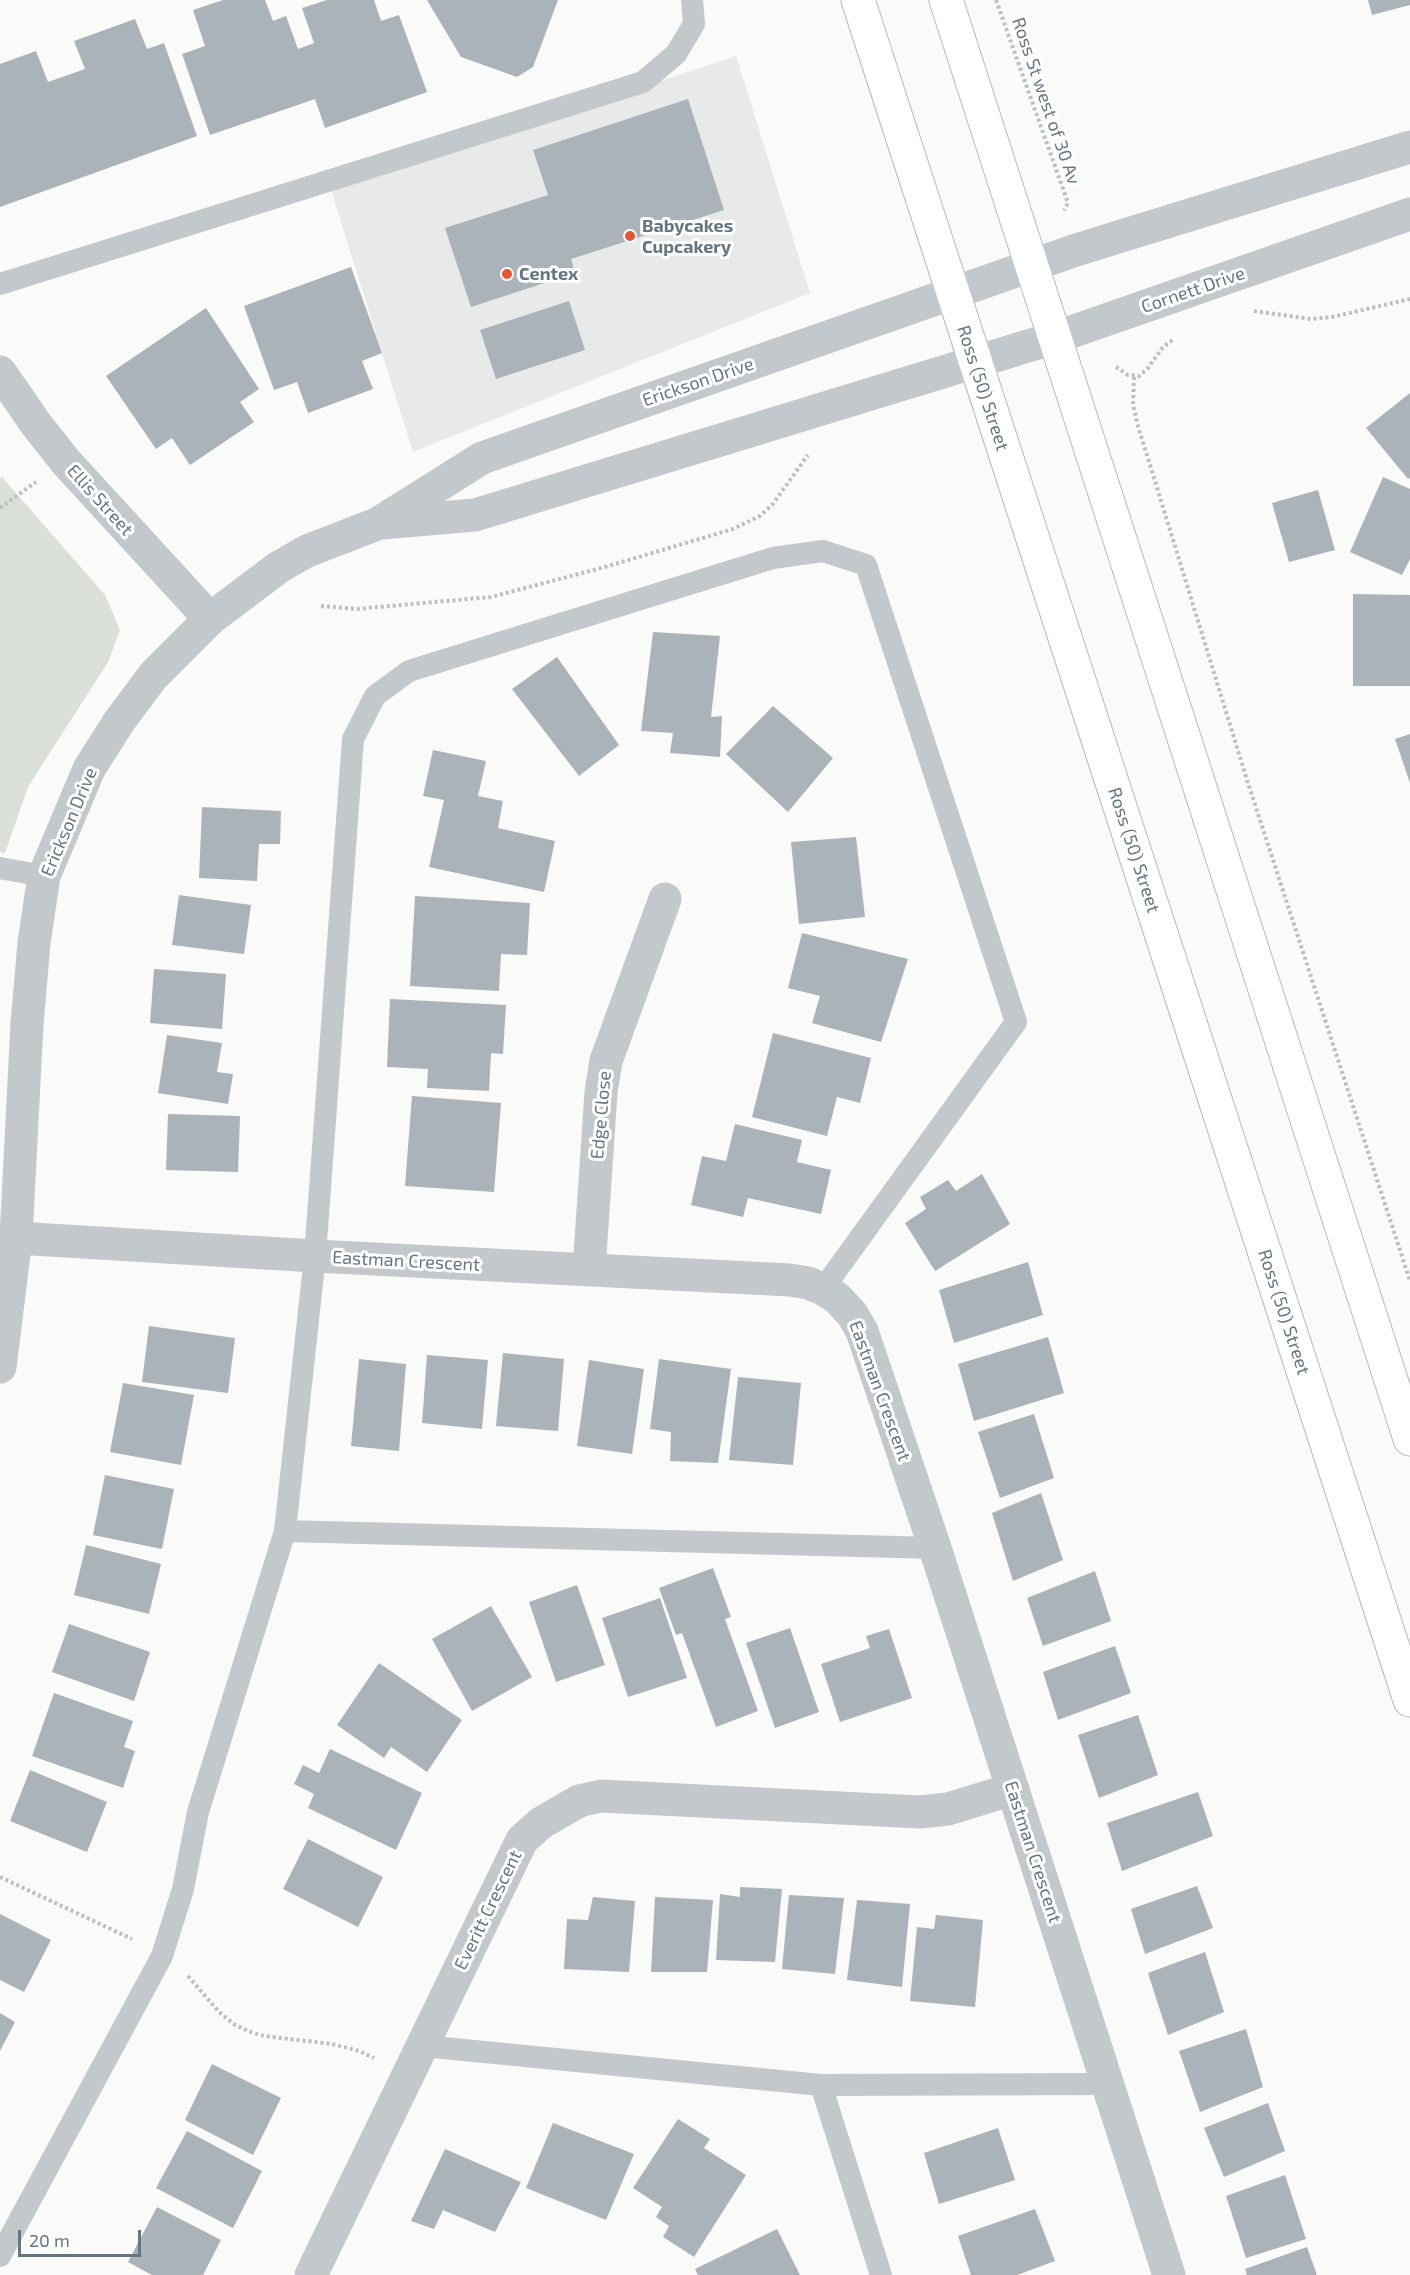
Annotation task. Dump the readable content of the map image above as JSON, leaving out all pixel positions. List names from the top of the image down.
{
  "streets": {
    "main road": ["Ross (50) Street"],
    "street": [
      "Cornett Drive",
      "Erickson Drive",
      "Ellis Street",
      "Edge Close",
      "Eastman Crescent",
      "Everitt Crescent"
    ],
    "path": ["Ross St west of 30 Av"]
  },
  "crossings": [
    ["Cornett Drive", "Erickson Drive"],
    ["Cornett Drive", "Ross (50) Street"],
    ["Erickson Drive", "Ross (50) Street"],
    ["Erickson Drive", "Ellis Street"],
    ["Erickson Drive", "Eastman Crescent"],
    ["Edge Close", "Eastman Crescent"],
    ["Eastman Crescent", "Everitt Crescent"]
  ],
  "places": ["Babycakes Cupcakery", "Centex"],
  "scale_bar": "20 m"
}
